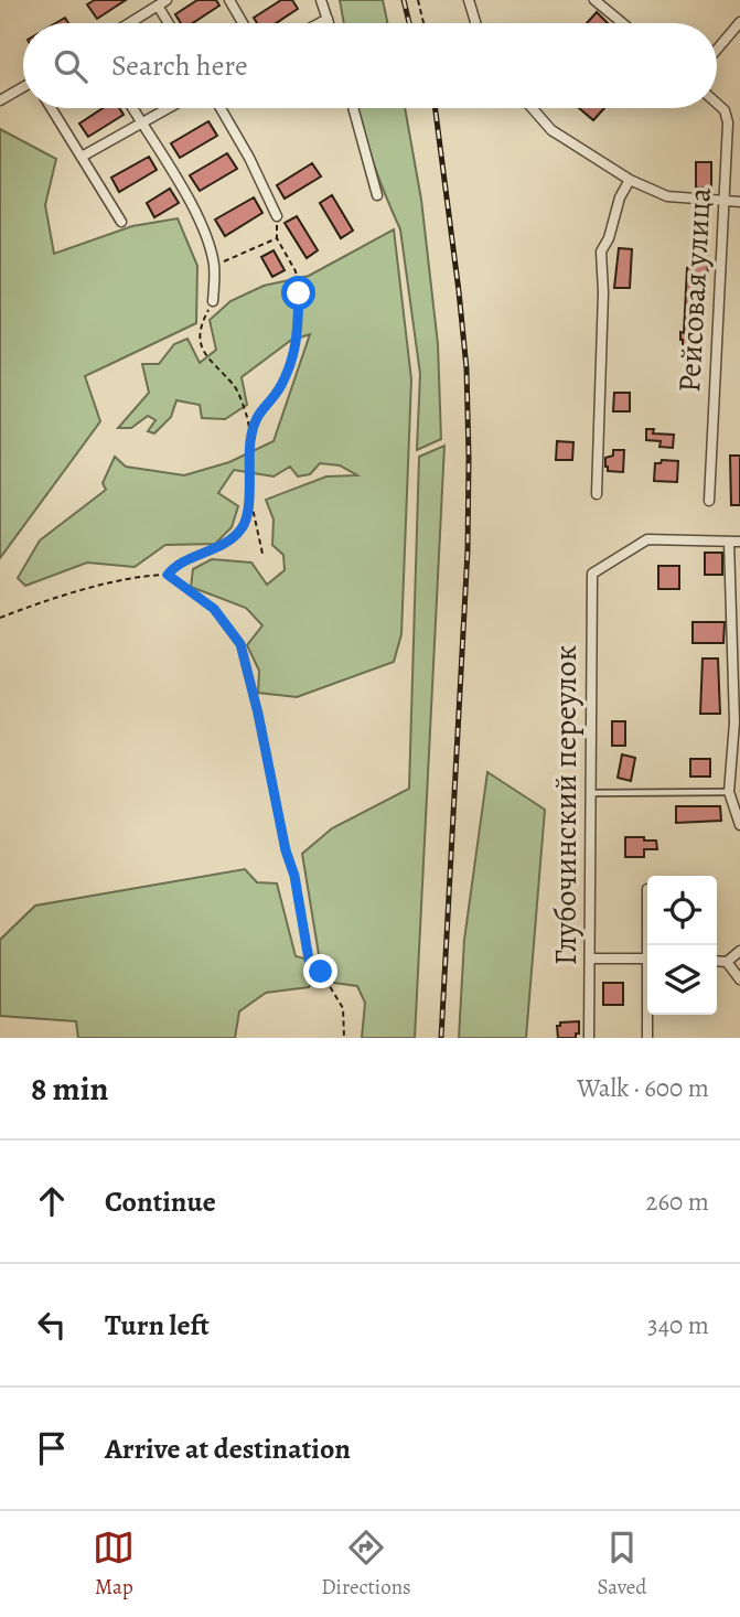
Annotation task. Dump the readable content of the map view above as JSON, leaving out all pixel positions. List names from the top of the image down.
{
  "streets": {
    "street": ["Рейсовая улица", "Глубочинский переулок"]
  },
  "page": {
    "search": "Search here",
    "heading": ["8 min", "Walk · 600 m"],
    "list": [
      ["Continue", "260 m"],
      ["Turn left", "340 m"],
      "Arrive at destination"
    ],
    "nav": ["Map", "Directions", "Saved"]
  }
}
